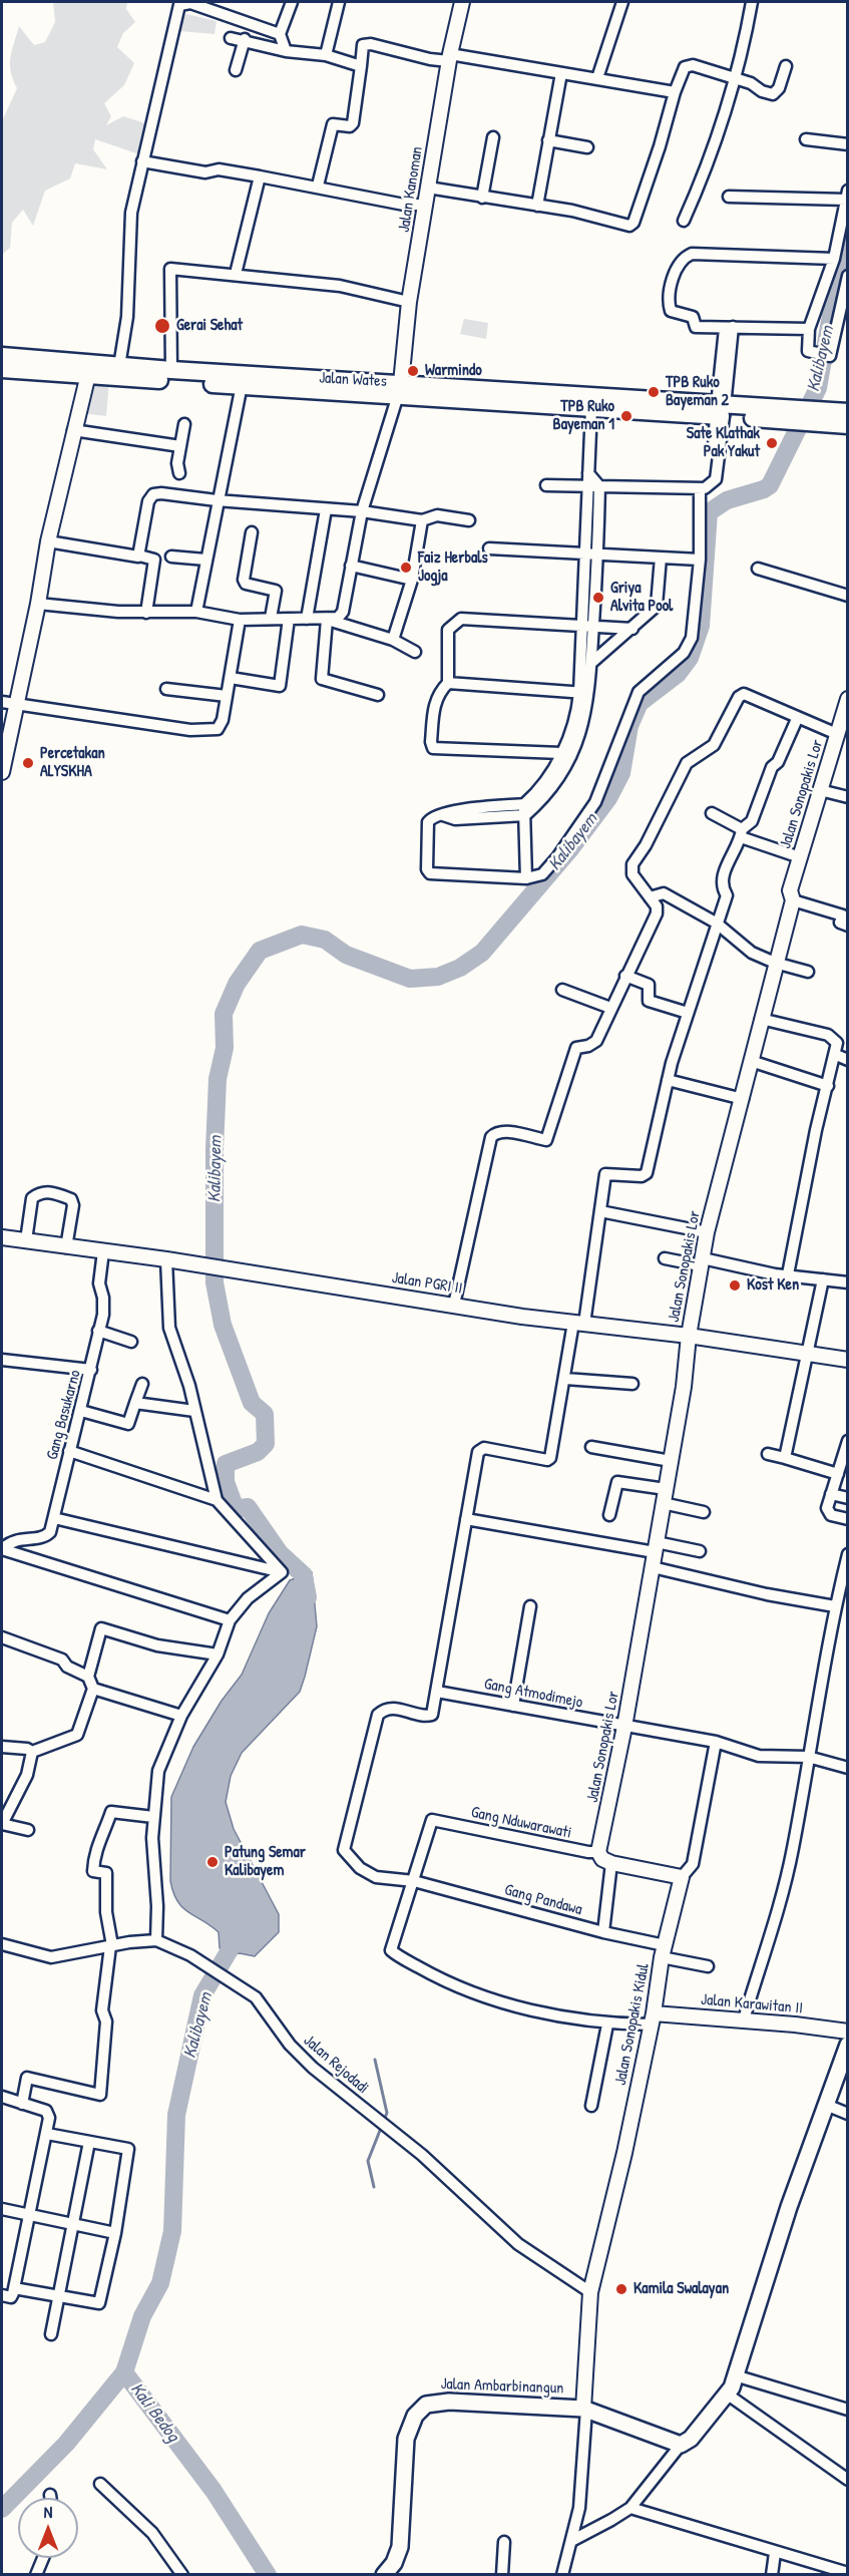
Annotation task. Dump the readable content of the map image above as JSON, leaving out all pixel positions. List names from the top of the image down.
{
  "streets": {
    "main road": ["Jalan Wates", "Jalan Ambarbinangun"],
    "street": [
      "Jalan Kanoman",
      "Jalan Sonopakis Lor",
      "Jalan PGRI II",
      "Gang Basukarno",
      "Gang Atmodimejo",
      "Gang Nduwarawati",
      "Gang Pandawa",
      "Jalan Karawitan II",
      "Jalan Sonopakis Kidul",
      "Jalan Rejodadi"
    ]
  },
  "crossings": [
    ["Jalan Kanoman", "Jalan Wates"],
    ["Jalan Sonopakis Lor", "Jalan PGRI II"],
    ["Jalan Sonopakis Lor", "Gang Atmodimejo"],
    ["Jalan Sonopakis Lor", "Gang Nduwarawati"],
    ["Jalan PGRI II", "Gang Basukarno"],
    ["Gang Atmodimejo", "Gang Pandawa"],
    ["Gang Nduwarawati", "Gang Pandawa"],
    ["Gang Pandawa", "Jalan Sonopakis Kidul"],
    ["Jalan Karawitan II", "Jalan Sonopakis Kidul"],
    ["Jalan Sonopakis Kidul", "Jalan Rejodadi"],
    ["Jalan Sonopakis Kidul", "Jalan Ambarbinangun"]
  ],
  "water": ["Kalibayem", "Kali Bedog"],
  "places": [
    "Gerai Sehat",
    "Warmindo",
    "TPB Ruko Bayeman 2",
    "TPB Ruko Bayeman 1",
    "Sate Klathak Pak Yakut",
    "Faiz Herbals Jogja",
    "Griya Alvita Pool",
    "Percetakan ALYSKHA",
    "Kost Ken",
    "Patung Semar Kalibayem",
    "Kamila Swalayan"
  ],
  "north": "top"
}
